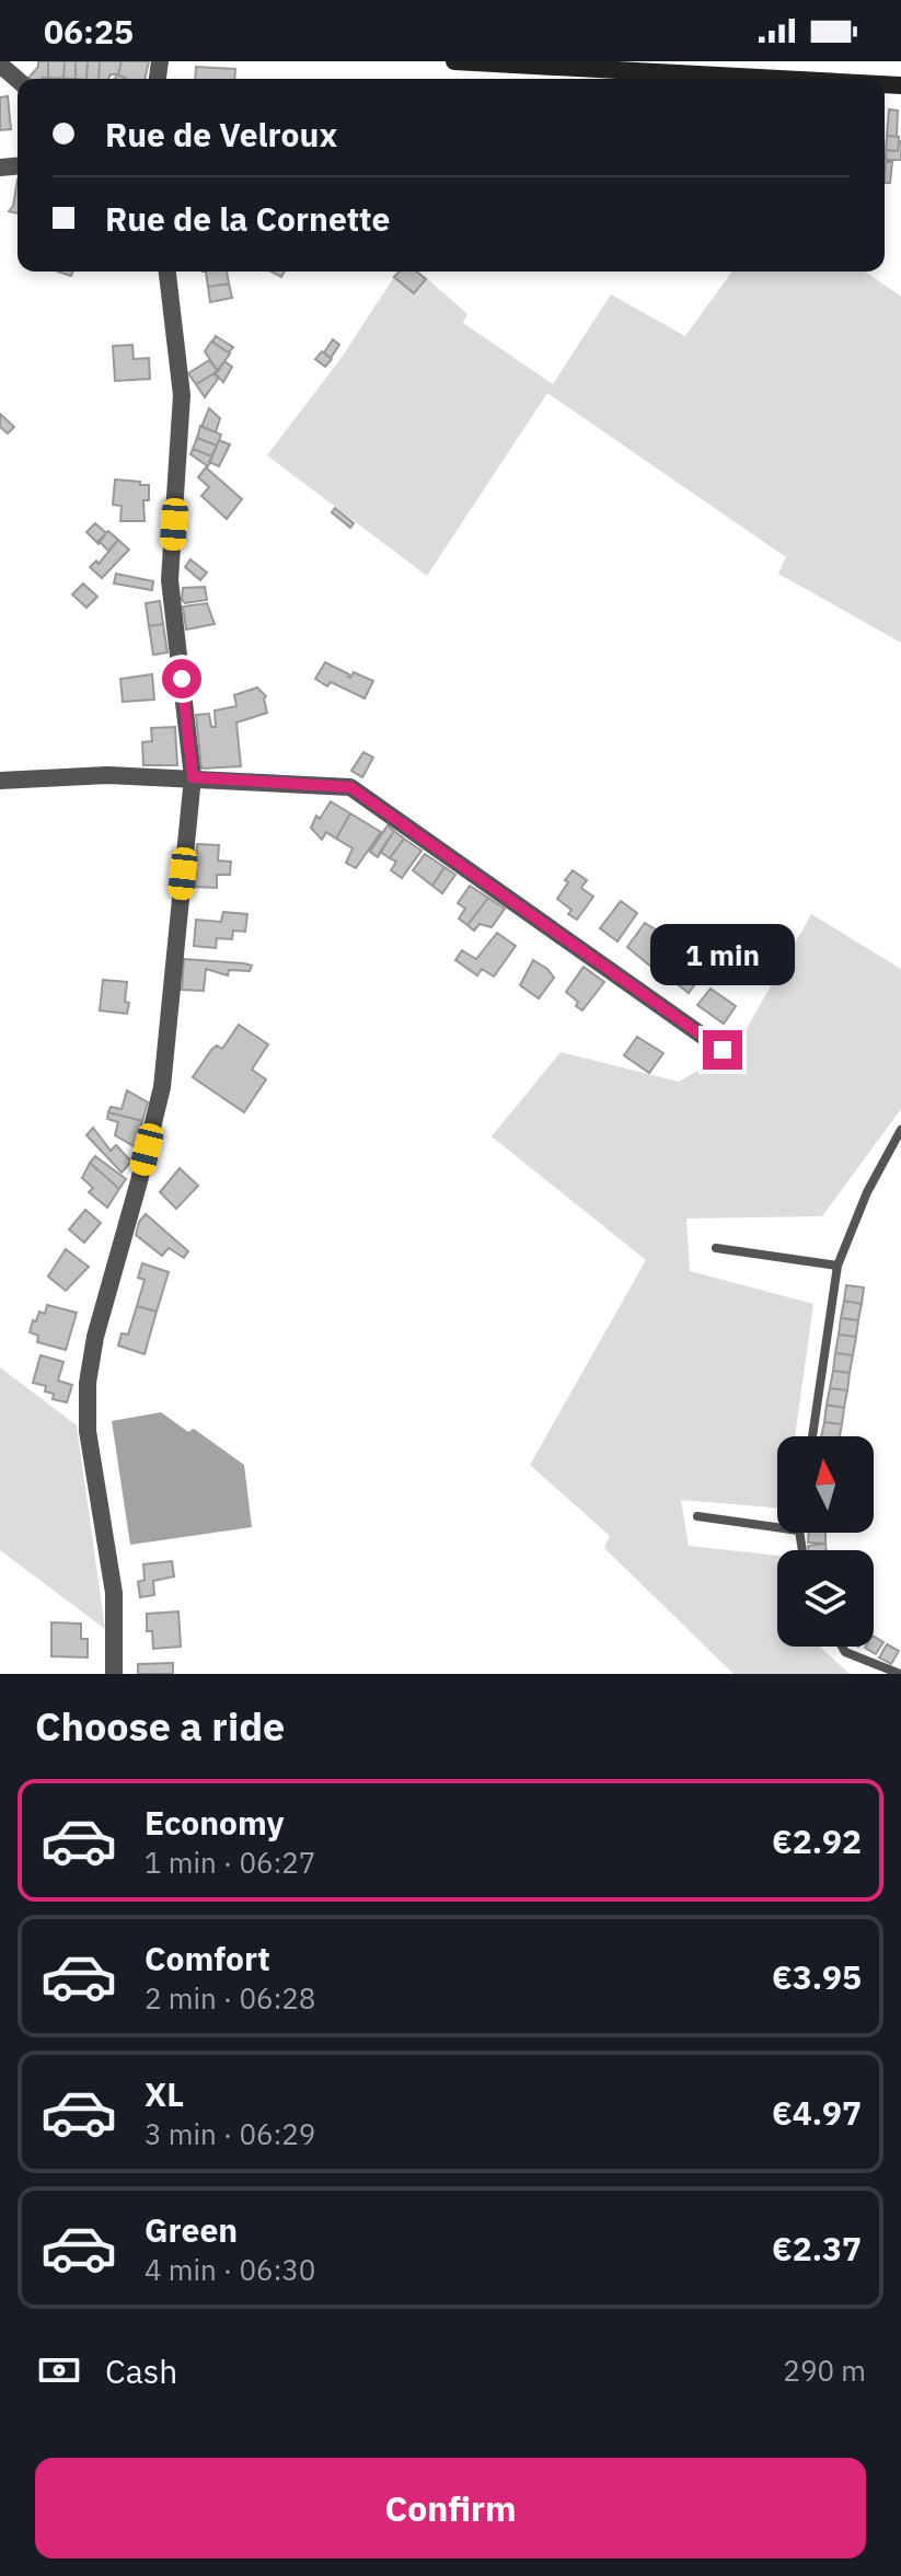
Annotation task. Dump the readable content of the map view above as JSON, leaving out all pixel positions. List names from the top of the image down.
{
  "north": "top",
  "page": {
    "status": "06:25",
    "banner": ["Rue de Velroux", "Rue de la Cornette"],
    "bubble": "1 min",
    "heading": "Choose a ride",
    "list": [
      {
        "name": "Economy",
        "note": "1 min · 06:27",
        "value": "€2.92"
      },
      {
        "name": "Comfort",
        "note": "2 min · 06:28",
        "value": "€3.95"
      },
      {
        "name": "XL",
        "note": "3 min · 06:29",
        "value": "€4.97"
      },
      {
        "name": "Green",
        "note": "4 min · 06:30",
        "value": "€2.37"
      }
    ],
    "pay": ["Cash", "290 m"],
    "buttons": "Confirm"
  }
}
